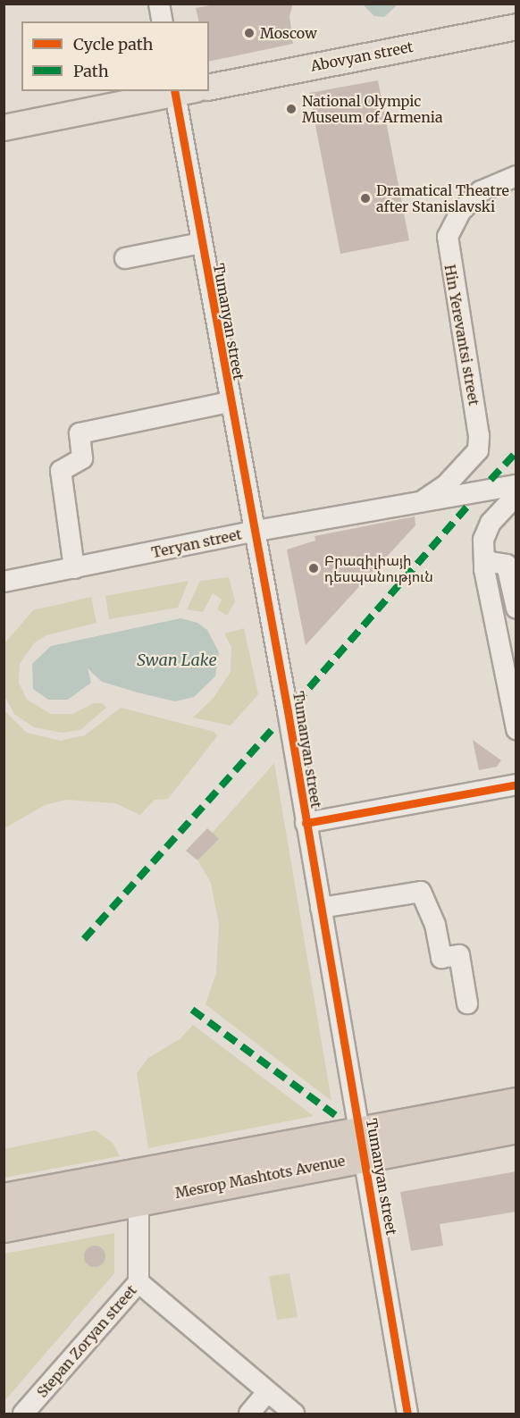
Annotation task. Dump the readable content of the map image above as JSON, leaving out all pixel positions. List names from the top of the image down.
{
  "streets": {
    "highway": ["Mesrop Mashtots Avenue"],
    "main road": ["Abovyan street"],
    "street": [
      "Tumanyan street",
      "Hin Yerevantsi street",
      "Teryan street",
      "Stepan Zoryan street"
    ]
  },
  "crossings": [
    ["Tumanyan street", "Teryan street"],
    ["Tumanyan street", "Mesrop Mashtots Avenue"],
    ["Hin Yerevantsi street", "Teryan street"],
    ["Mesrop Mashtots Avenue", "Stepan Zoryan street"]
  ],
  "water": ["Swan Lake"],
  "places": [
    "Moscow",
    "National Olympic Museum of Armenia",
    "Dramatical Theatre after Stanislavski",
    "Բրազիլիայի դեսպանություն"
  ],
  "legend": ["Cycle path", "Path"]
}
